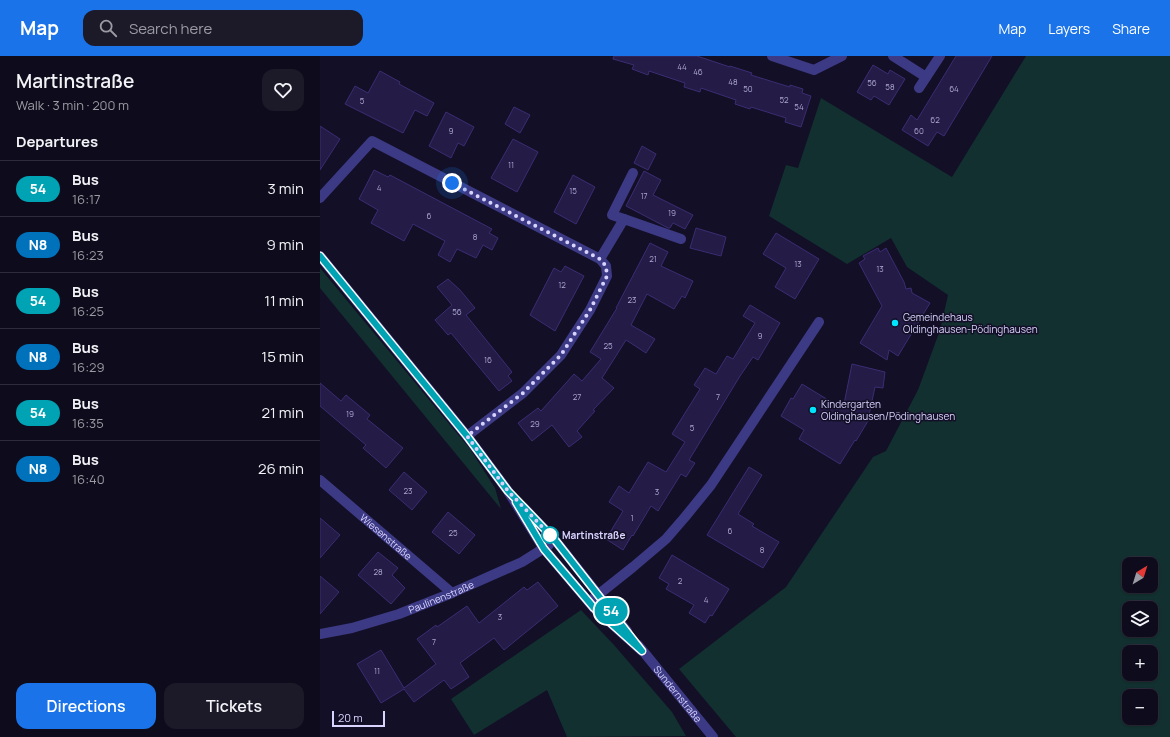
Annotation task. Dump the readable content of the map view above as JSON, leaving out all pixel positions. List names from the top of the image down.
{
  "streets": {
    "street": ["Wiesenstraße", "Paulinenstraße", "Sundernstraße"]
  },
  "crossings": [
    ["Wiesenstraße", "Paulinenstraße"],
    ["Paulinenstraße", "Sundernstraße"]
  ],
  "places": ["Gemeindehaus Oldinghausen-Pödinghausen", "Kindergarten Oldinghausen/Pödinghausen", "Martinstraße"],
  "lines": ["bus line 54"],
  "house_numbers": [
    "44",
    "46",
    "48",
    "56",
    "58",
    "50",
    "64",
    "52",
    "5",
    "54",
    "62",
    "9",
    "60",
    "11",
    "4",
    "15",
    "17",
    "19",
    "6",
    "8",
    "21",
    "13",
    "13",
    "12",
    "23",
    "56",
    "9",
    "25",
    "16",
    "27",
    "7",
    "19",
    "29",
    "5",
    "23",
    "3",
    "1",
    "6",
    "25",
    "8",
    "28",
    "2",
    "4",
    "3",
    "7",
    "11"
  ],
  "scale_bar": "20 m",
  "north": "top right",
  "page": {
    "header": "Map",
    "search": "Search here",
    "nav": ["Map", "Layers", "Share"],
    "heading": [
      ["Martinstraße", "Walk · 3 min · 200 m"],
      "Departures"
    ],
    "on_map": "54",
    "list": [
      {
        "mark": "54",
        "name": "Bus",
        "note": "16:17",
        "value": "3 min"
      },
      {
        "mark": "N8",
        "name": "Bus",
        "note": "16:23",
        "value": "9 min"
      },
      {
        "mark": "54",
        "name": "Bus",
        "note": "16:25",
        "value": "11 min"
      },
      {
        "mark": "N8",
        "name": "Bus",
        "note": "16:29",
        "value": "15 min"
      },
      {
        "mark": "54",
        "name": "Bus",
        "note": "16:35",
        "value": "21 min"
      },
      {
        "mark": "N8",
        "name": "Bus",
        "note": "16:40",
        "value": "26 min"
      }
    ],
    "map_buttons": ["+", "−"],
    "buttons": ["Directions", "Tickets"],
    "scale": "20 m"
  }
}
